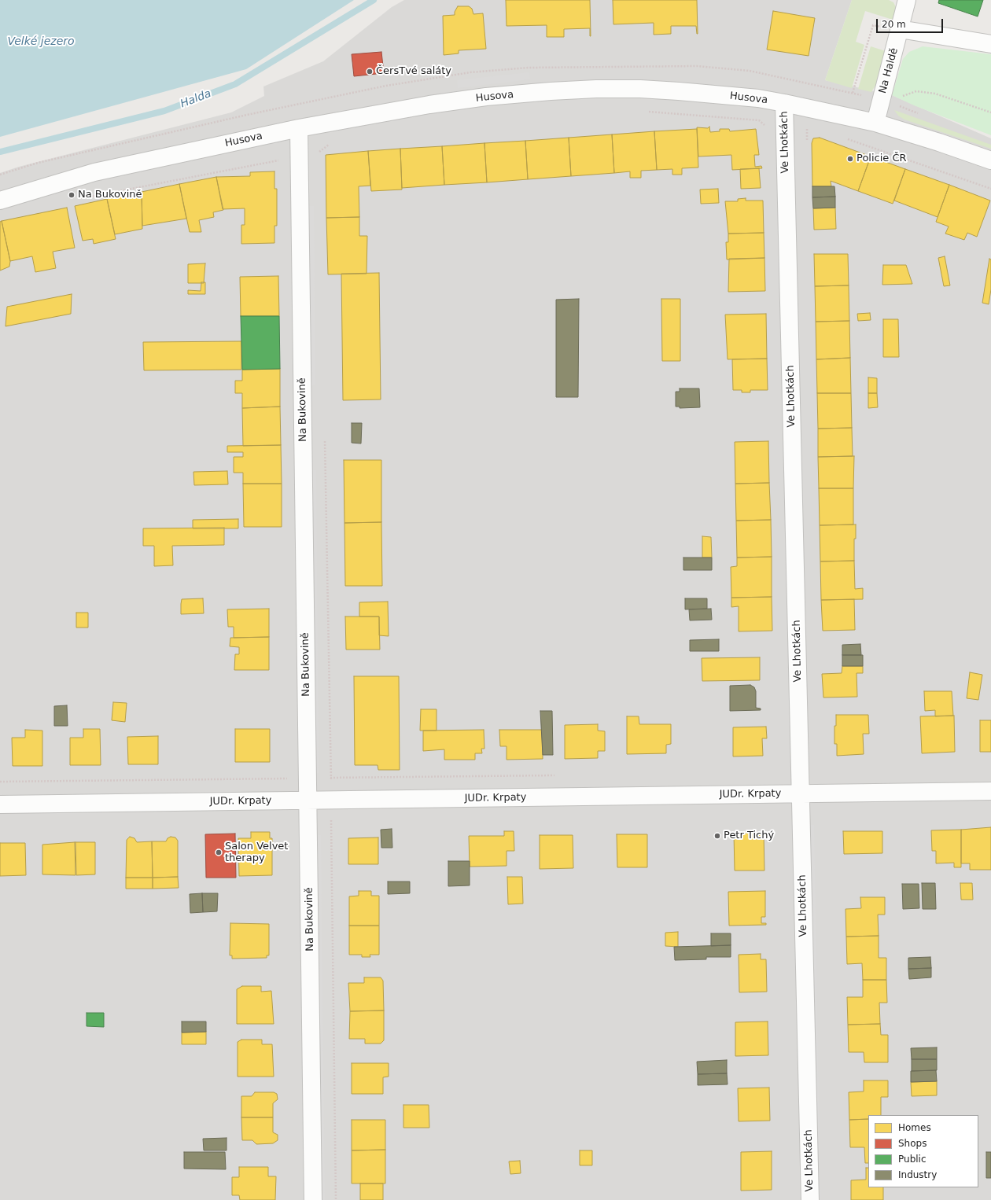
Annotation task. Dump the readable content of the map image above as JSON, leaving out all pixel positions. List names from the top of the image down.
{
  "streets": {
    "street": [
      "Na Haldě",
      "Husova",
      "Ve Lhotkách",
      "Na Bukovině",
      "JUDr. Krpaty"
    ]
  },
  "crossings": [
    ["Na Haldě", "Husova"],
    ["Husova", "Ve Lhotkách"],
    ["Husova", "Na Bukovině"],
    ["Ve Lhotkách", "JUDr. Krpaty"],
    ["Na Bukovině", "JUDr. Krpaty"]
  ],
  "water": ["Velké jezero", "Halda"],
  "places": [
    "ČersTvé saláty",
    "Policie ČR",
    "Na Bukovině",
    "Petr Tichý",
    "Salon Velvet therapy"
  ],
  "legend": [
    "Homes",
    "Shops",
    "Public",
    "Industry"
  ],
  "scale_bar": "20 m"
}
